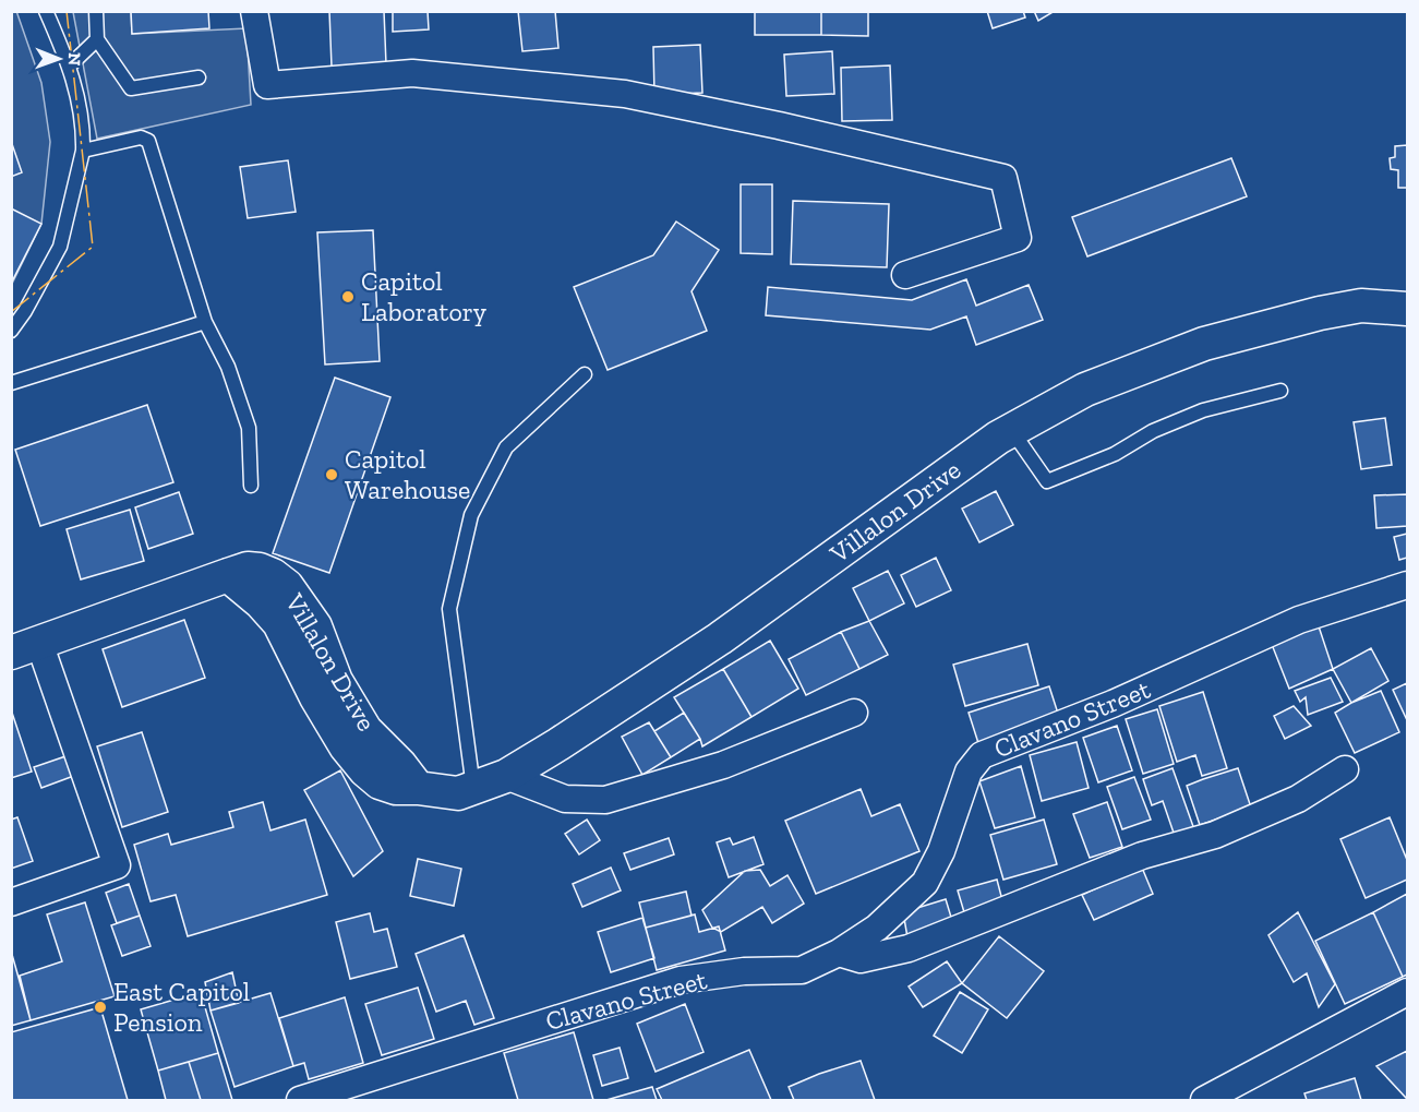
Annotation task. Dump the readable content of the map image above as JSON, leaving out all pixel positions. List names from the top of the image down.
{
  "streets": {
    "street": ["Villalon Drive", "Clavano Street"]
  },
  "places": ["Capitol Laboratory", "Capitol Warehouse", "East Capitol Pension"],
  "north": "right"
}
